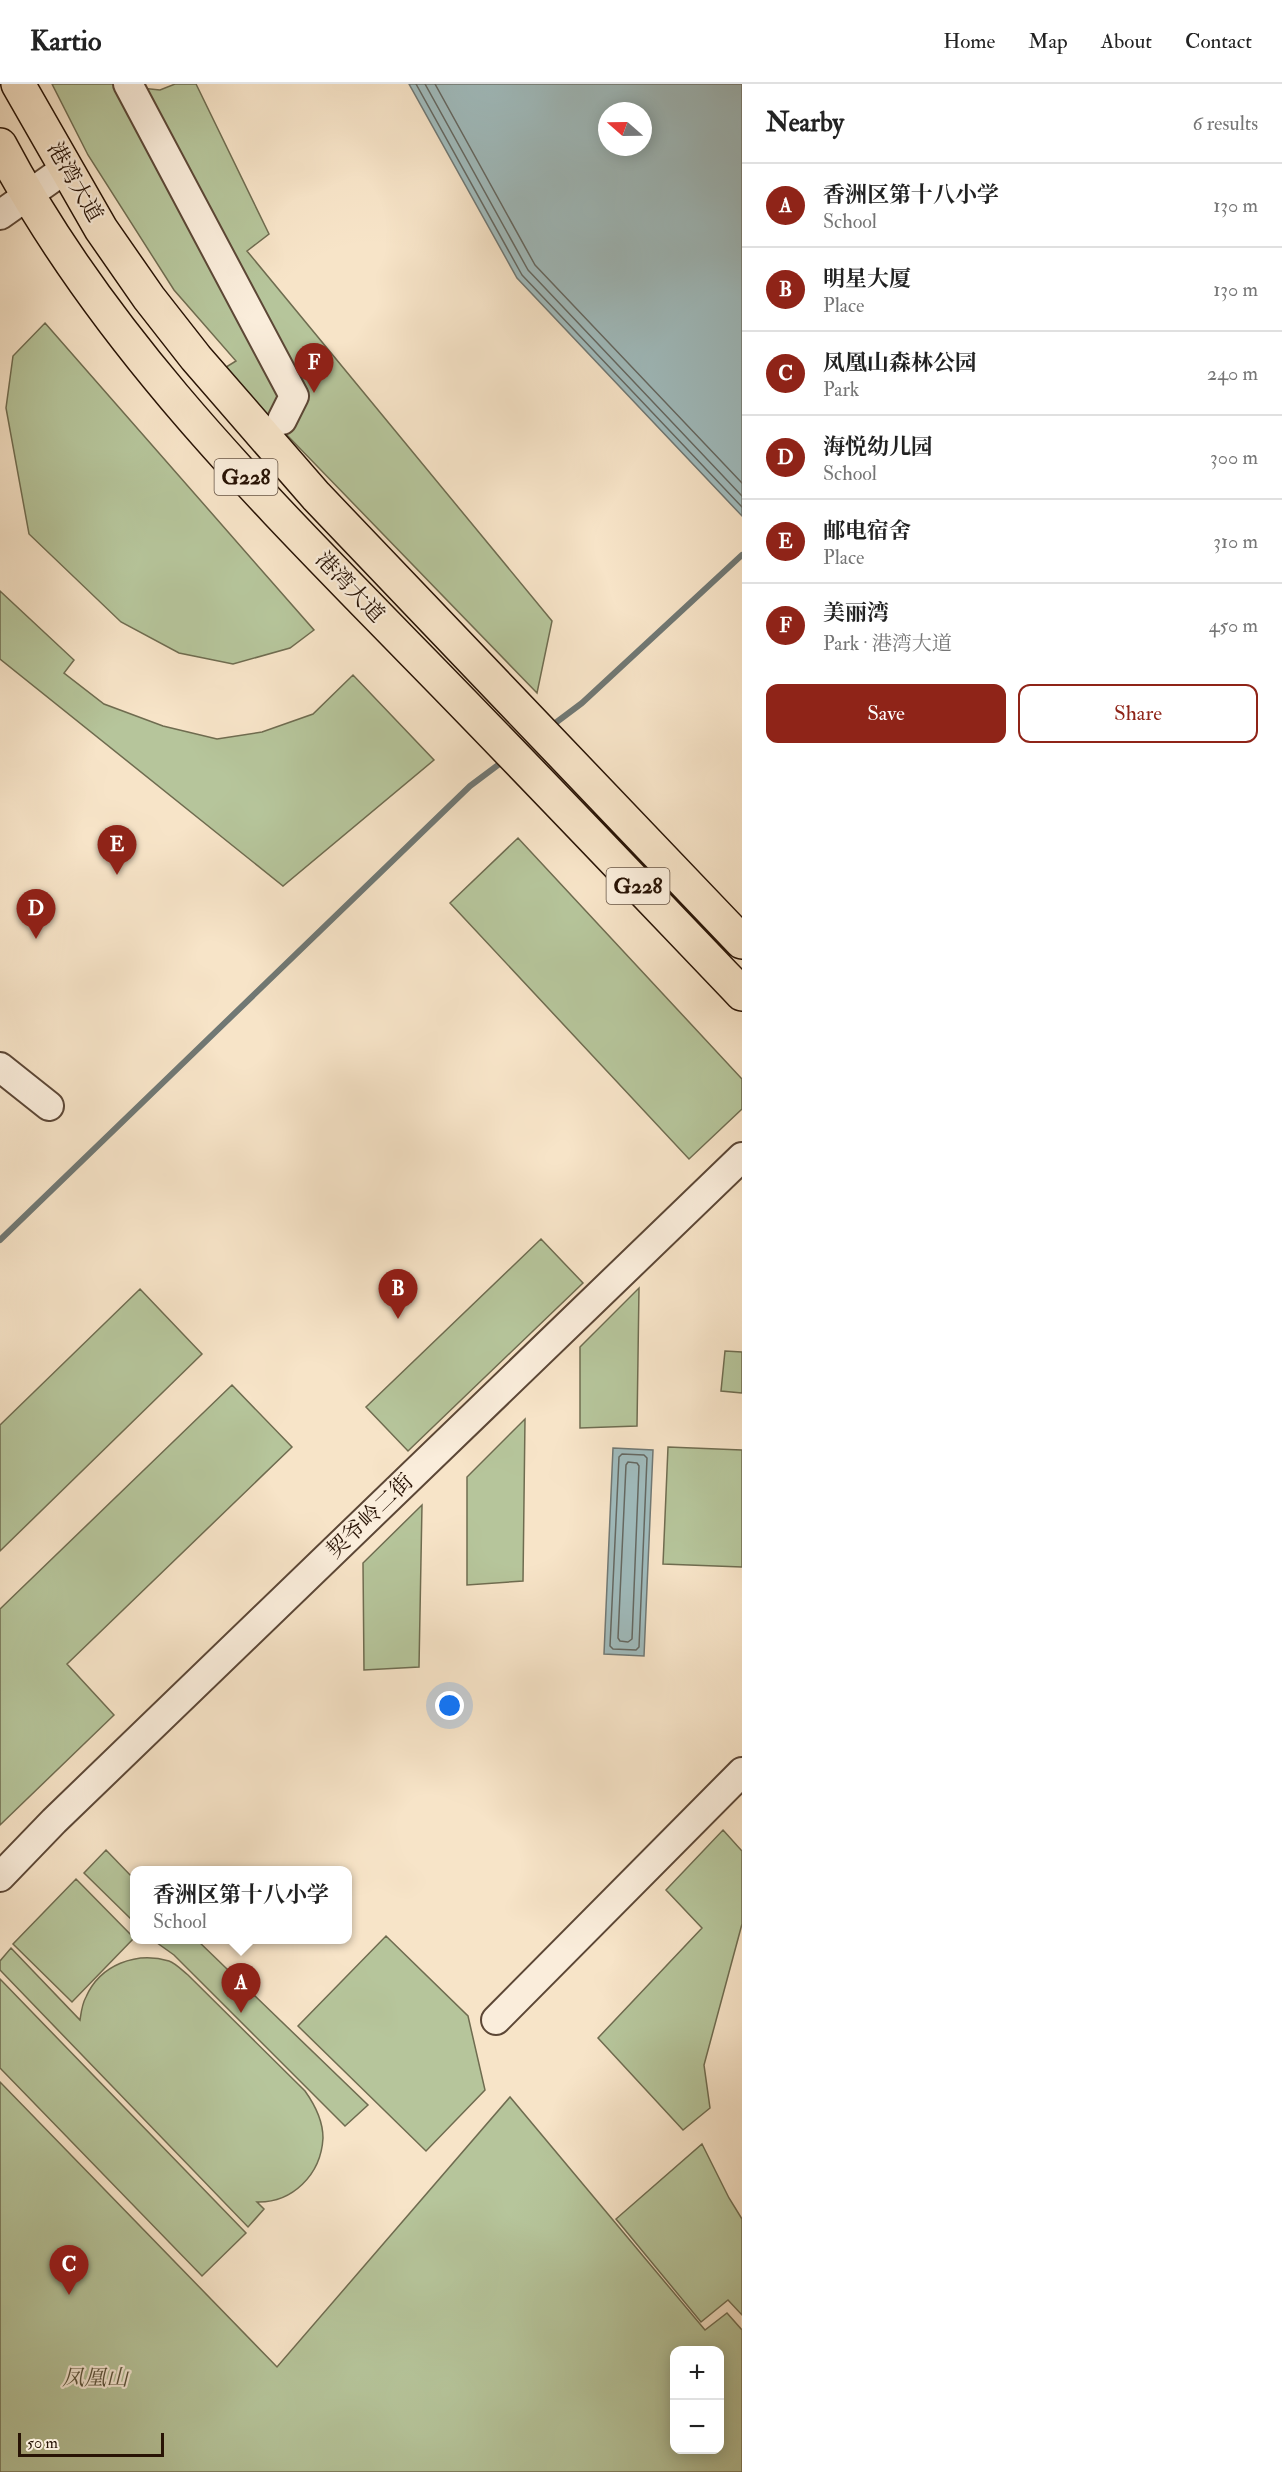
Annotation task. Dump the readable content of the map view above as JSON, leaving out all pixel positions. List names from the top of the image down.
{
  "streets": {
    "highway": ["港湾大道", "G228"],
    "street": ["契爷岭二街"]
  },
  "parks": ["凤凰山"],
  "scale_bar": "50 m",
  "north": "left",
  "page": {
    "header": "Kartio",
    "nav": [
      "Home",
      "Map",
      "About",
      "Contact"
    ],
    "heading": ["Nearby", "6 results"],
    "list": [
      {
        "mark": "A",
        "name": "香洲区第十八小学",
        "note": "School",
        "value": "130 m"
      },
      {
        "mark": "B",
        "name": "明星大厦",
        "note": "Place",
        "value": "130 m"
      },
      {
        "mark": "C",
        "name": "凤凰山森林公园",
        "note": "Park",
        "value": "240 m"
      },
      {
        "mark": "D",
        "name": "海悦幼儿园",
        "note": "School",
        "value": "300 m"
      },
      {
        "mark": "E",
        "name": "邮电宿舍",
        "note": "Place",
        "value": "310 m"
      },
      {
        "mark": "F",
        "name": "美丽湾",
        "note": "Park · 港湾大道",
        "value": "450 m"
      }
    ],
    "pins": [
      "F",
      "E",
      "D",
      "B",
      "A",
      "C"
    ],
    "buttons": ["Save", "Share"],
    "popup": ["香洲区第十八小学", "School"],
    "map_buttons": ["+", "−"],
    "scale": "50 m"
  }
}
